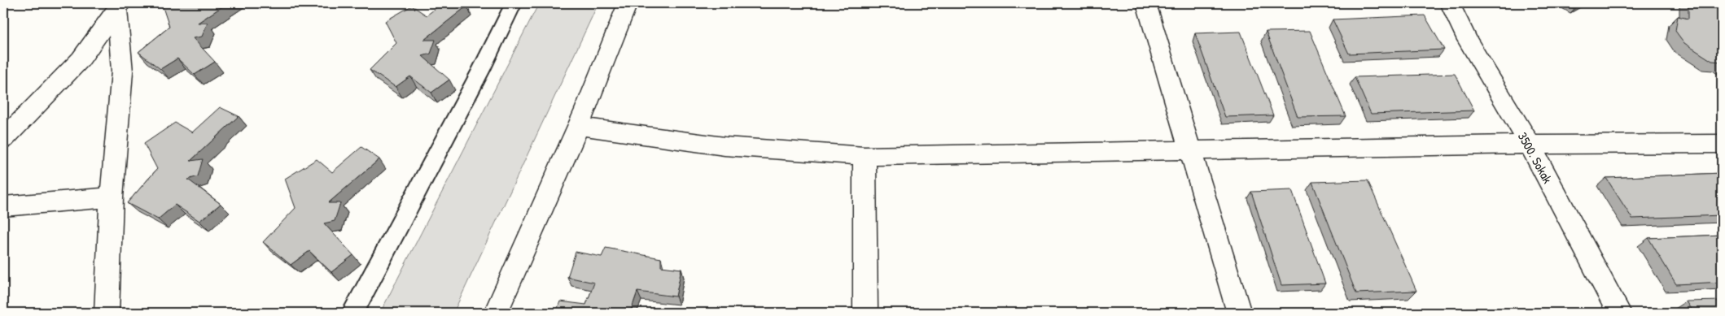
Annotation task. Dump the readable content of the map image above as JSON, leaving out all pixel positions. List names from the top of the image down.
{
  "streets": {
    "street": ["3500. Sokak"]
  }
}
